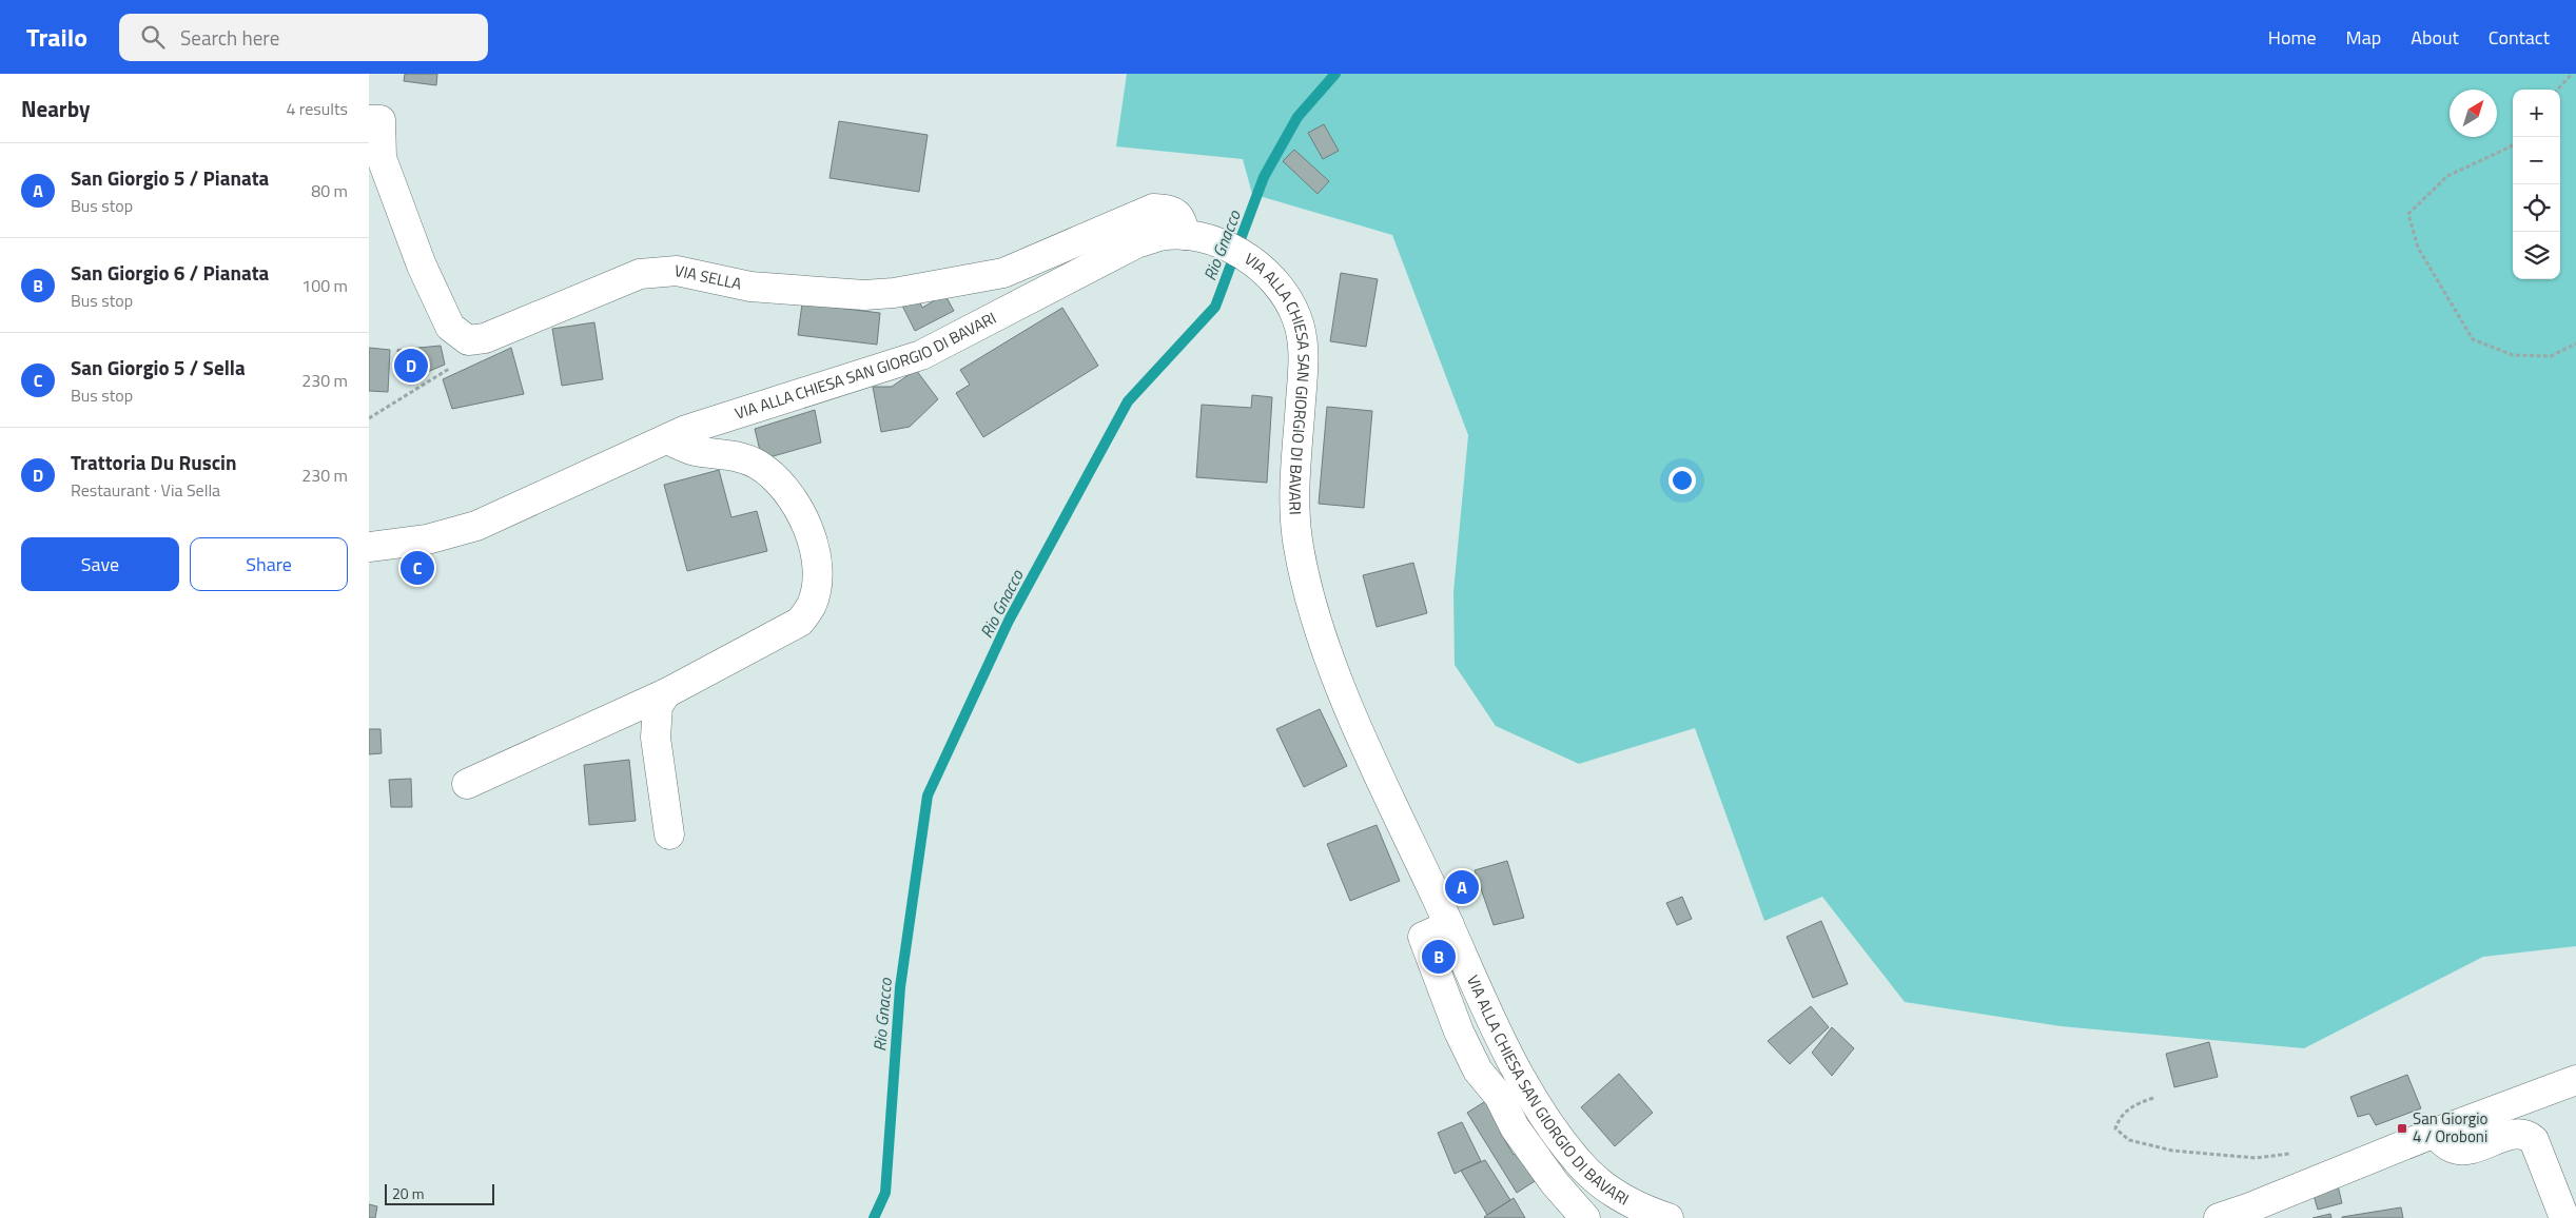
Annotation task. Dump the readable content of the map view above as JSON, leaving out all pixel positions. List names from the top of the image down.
{
  "streets": {
    "street": ["VIA SELLA", "VIA ALLA CHIESA SAN GIORGIO DI BAVARI"]
  },
  "crossings": [
    ["VIA SELLA", "VIA ALLA CHIESA SAN GIORGIO DI BAVARI"]
  ],
  "water": ["Rio Gnacco"],
  "places": {
    "transit": ["San Giorgio 4 / Oroboni"]
  },
  "scale_bar": "20 m",
  "north": "top right",
  "page": {
    "header": "Trailo",
    "search": "Search here",
    "nav": [
      "Home",
      "Map",
      "About",
      "Contact"
    ],
    "heading": ["Nearby", "4 results"],
    "map_buttons": ["+", "−"],
    "list": [
      {
        "mark": "A",
        "name": "San Giorgio 5 / Pianata",
        "note": "Bus stop",
        "value": "80 m"
      },
      {
        "mark": "B",
        "name": "San Giorgio 6 / Pianata",
        "note": "Bus stop",
        "value": "100 m"
      },
      {
        "mark": "C",
        "name": "San Giorgio 5 / Sella",
        "note": "Bus stop",
        "value": "230 m"
      },
      {
        "mark": "D",
        "name": "Trattoria Du Ruscin",
        "note": "Restaurant · Via Sella",
        "value": "230 m"
      }
    ],
    "pins": [
      "D",
      "C",
      "A",
      "B"
    ],
    "buttons": ["Save", "Share"],
    "scale": "20 m"
  }
}
